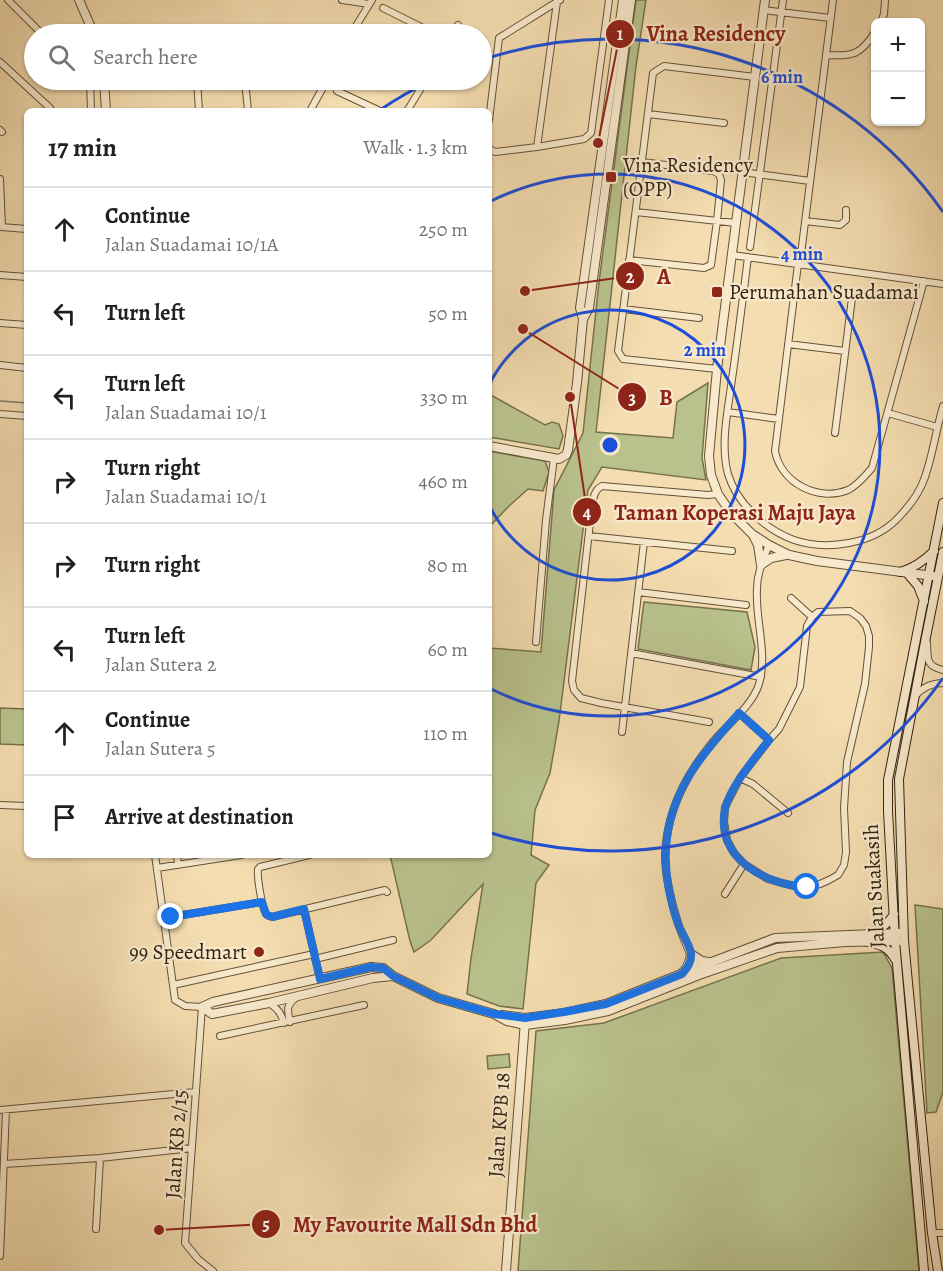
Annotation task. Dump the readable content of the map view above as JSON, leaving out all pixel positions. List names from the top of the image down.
{
  "streets": {
    "main road": ["Jalan Suakasih"],
    "street": ["Jalan KPB 18", "Jalan KB 2/15"]
  },
  "places": {
    "other": [
      "Vina Residency",
      "A",
      "B",
      "Taman Koperasi Maju Jaya",
      "99 Speedmart",
      "My Favourite Mall Sdn Bhd"
    ],
    "transit": ["Vina Residency (OPP)", "Perumahan Suadamai"]
  },
  "page": {
    "map_buttons": ["+", "−"],
    "search": "Search here",
    "heading": ["17 min", "Walk · 1.3 km"],
    "list": [
      ["Continue", "Jalan Suadamai 10/1A", "250 m"],
      ["Turn left", "50 m"],
      ["Turn left", "Jalan Suadamai 10/1", "330 m"],
      ["Turn right", "Jalan Suadamai 10/1", "460 m"],
      ["Turn right", "80 m"],
      ["Turn left", "Jalan Sutera 2", "60 m"],
      ["Continue", "Jalan Sutera 5", "110 m"],
      "Arrive at destination"
    ]
  },
  "rings": ["6 min", "4 min", "2 min"]
}
